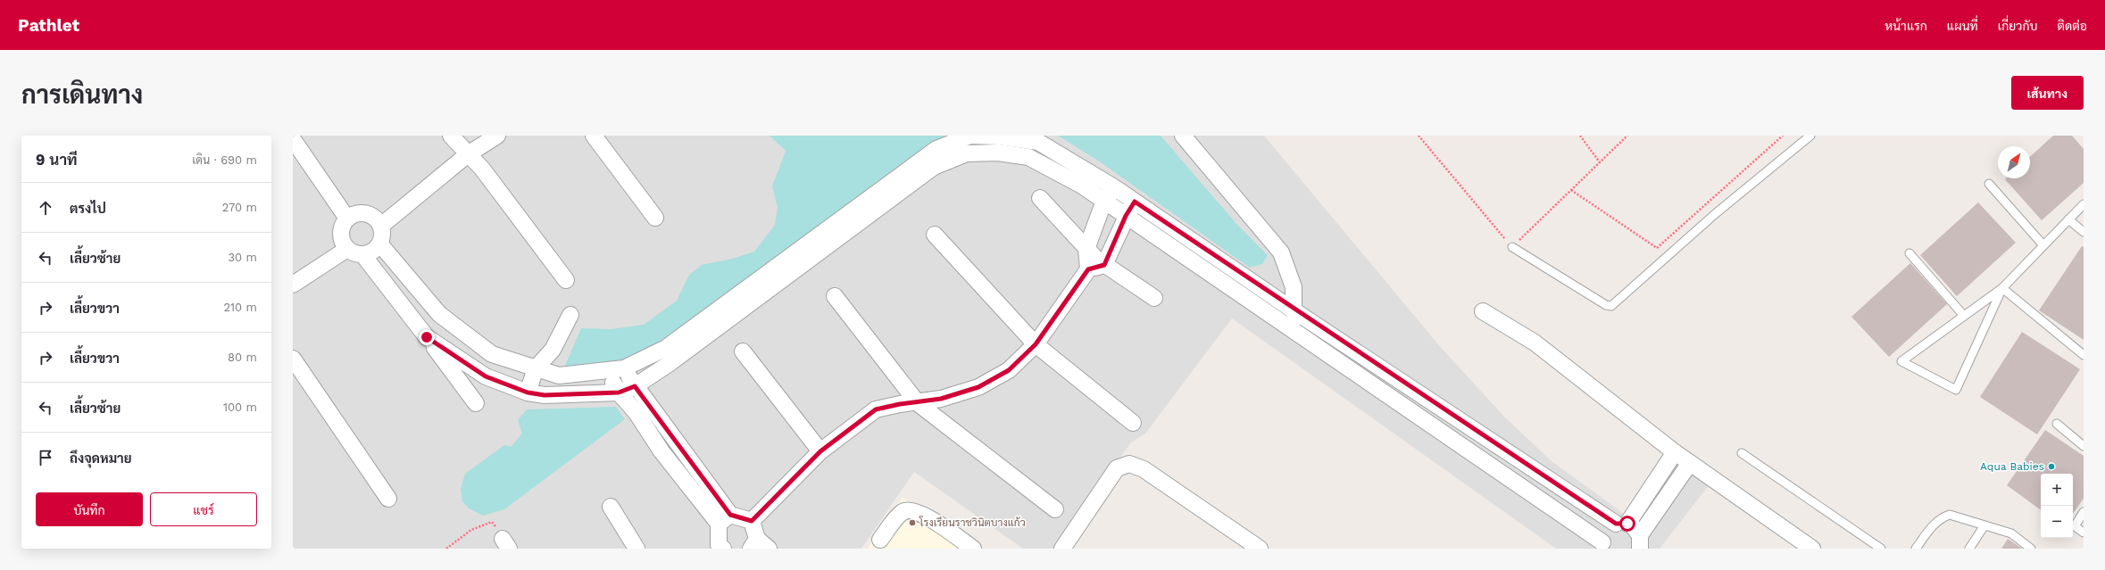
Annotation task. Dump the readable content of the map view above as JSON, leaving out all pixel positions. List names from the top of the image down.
{
  "places": ["Aqua Babies", "โรงเรียนราชวินิตบางแก้ว"],
  "north": "top right",
  "page": {
    "header": "Pathlet",
    "nav": [
      "หน้าแรก",
      "แผนที่",
      "เกี่ยวกับ",
      "ติดต่อ"
    ],
    "buttons": [
      "เส้นทาง",
      ["บันทึก", "แชร์"]
    ],
    "title": "การเดินทาง",
    "heading": ["9 นาที", "เดิน · 690 m"],
    "list": [
      ["ตรงไป", "270 m"],
      ["เลี้ยวซ้าย", "30 m"],
      ["เลี้ยวขวา", "210 m"],
      ["เลี้ยวขวา", "80 m"],
      ["เลี้ยวซ้าย", "100 m"],
      "ถึงจุดหมาย"
    ],
    "map_buttons": ["+", "−"]
  }
}
